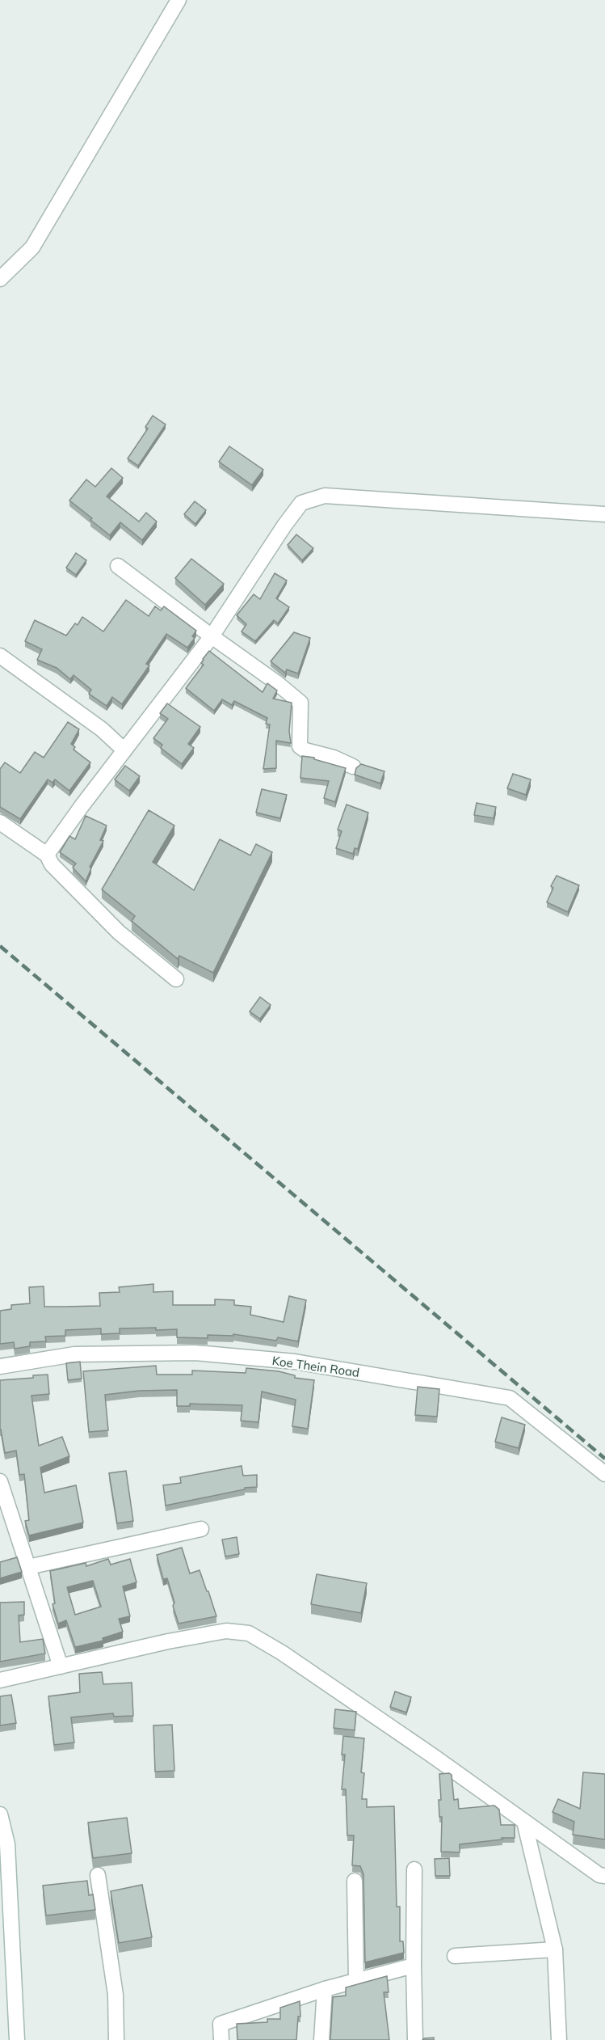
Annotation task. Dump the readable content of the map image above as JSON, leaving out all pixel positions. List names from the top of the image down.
{
  "streets": {
    "street": ["Koe Thein Road"]
  }
}
